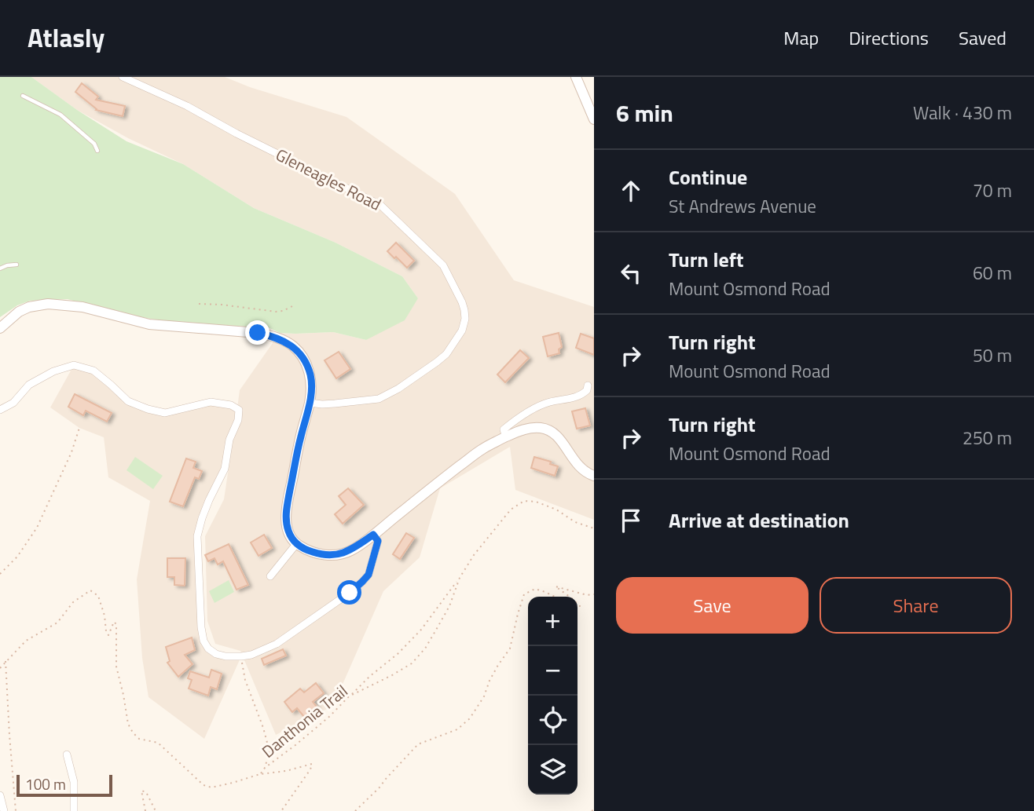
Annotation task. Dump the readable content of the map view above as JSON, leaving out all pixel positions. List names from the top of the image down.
{
  "streets": {
    "street": ["Gleneagles Road"],
    "path": ["Danthonia Trail"]
  },
  "scale_bar": "100 m",
  "page": {
    "header": "Atlasly",
    "nav": ["Map", "Directions", "Saved"],
    "heading": ["6 min", "Walk · 430 m"],
    "list": [
      ["Continue", "St Andrews Avenue", "70 m"],
      ["Turn left", "Mount Osmond Road", "60 m"],
      ["Turn right", "Mount Osmond Road", "50 m"],
      ["Turn right", "Mount Osmond Road", "250 m"],
      "Arrive at destination"
    ],
    "buttons": ["Save", "Share"],
    "map_buttons": ["+", "−"],
    "scale": "100 m"
  }
}
